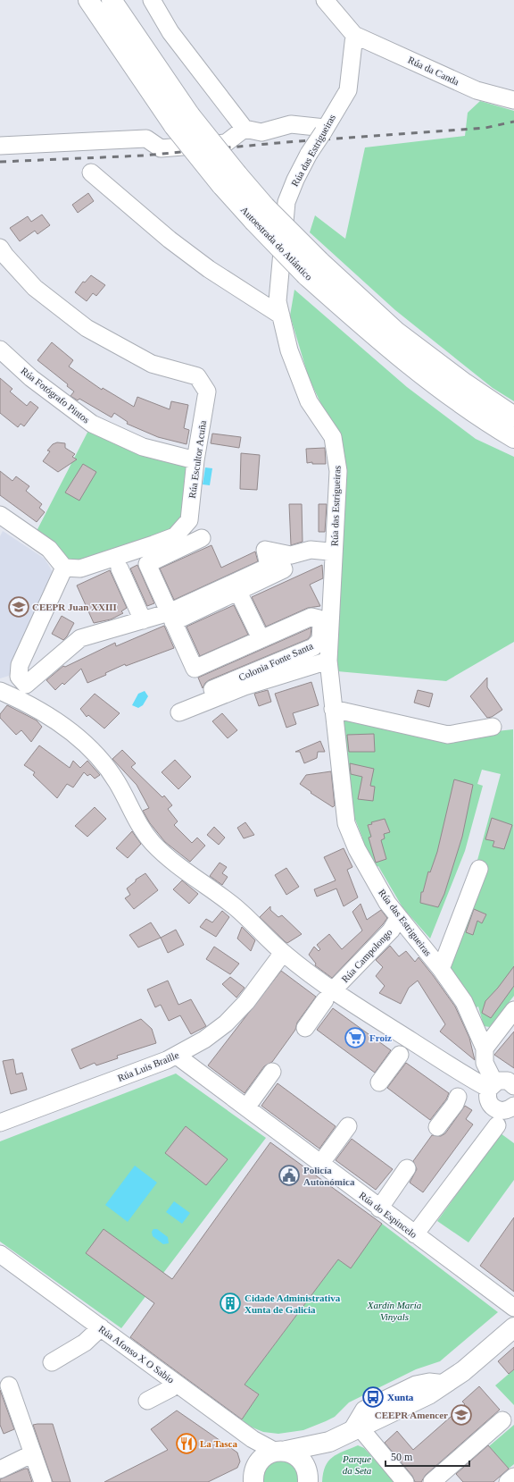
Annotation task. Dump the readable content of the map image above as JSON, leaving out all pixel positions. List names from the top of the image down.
{
  "streets": {
    "highway": ["Autoestrada do Atlántico"],
    "street": [
      "Rúa da Canda",
      "Rúa das Estrigueiras",
      "Rúa Fotógrafo Pintos",
      "Rúa Escultor Acuña",
      "Colonia Fonte Santa",
      "Rúa Campolongo",
      "Rúa Luis Braille",
      "Rúa do Espincelo",
      "Rúa Afonso X O Sabio"
    ]
  },
  "crossings": [
    ["Rúa da Canda", "Rúa das Estrigueiras"],
    ["Rúa das Estrigueiras", "Rúa Campolongo"],
    ["Rúa Fotógrafo Pintos", "Rúa Escultor Acuña"],
    ["Rúa Luis Braille", "Rúa do Espincelo"]
  ],
  "parks": ["Xardín María Vinyals", "Parque da Seta"],
  "places": {
    "school or university": ["CEEPR Juan XXIII", "CEEPR Amencer"],
    "supermarket": ["Froiz"],
    "public building": ["Policía Autonómica"],
    "building": ["Cidade Administrativa Xunta de Galicia"],
    "bus stop": ["Xunta"],
    "restaurant": ["La Tasca"]
  },
  "scale_bar": "50 m"
}
